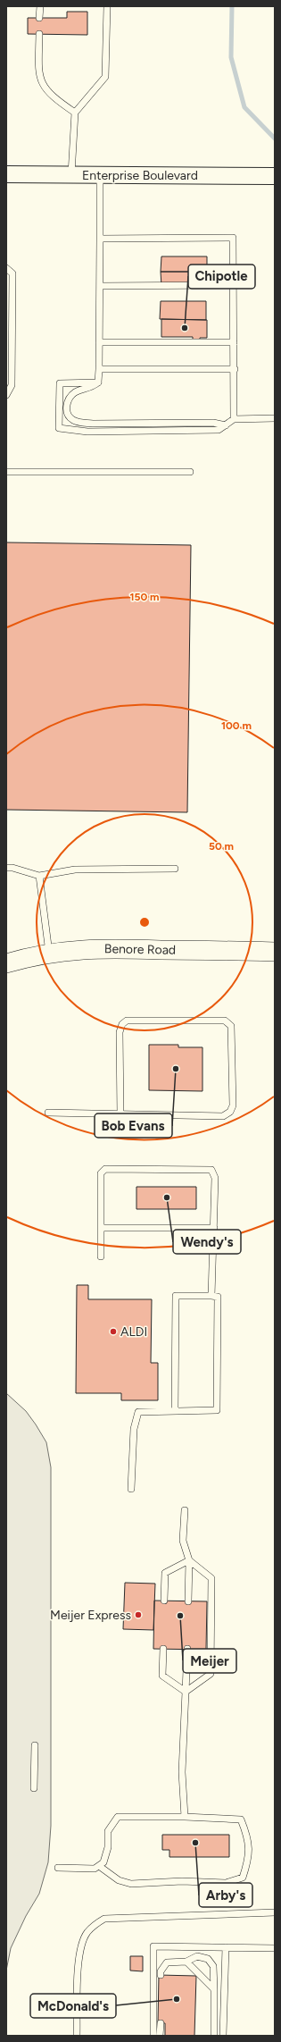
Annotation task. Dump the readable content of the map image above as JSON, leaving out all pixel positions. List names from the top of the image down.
{
  "streets": {
    "main road": ["Benore Road"],
    "street": ["Enterprise Boulevard"]
  },
  "places": [
    "Chipotle",
    "Bob Evans",
    "Wendy's",
    "ALDI",
    "Meijer Express",
    "Meijer",
    "Arby's",
    "McDonald's"
  ],
  "rings": ["150 m", "100 m", "50 m"]
}
